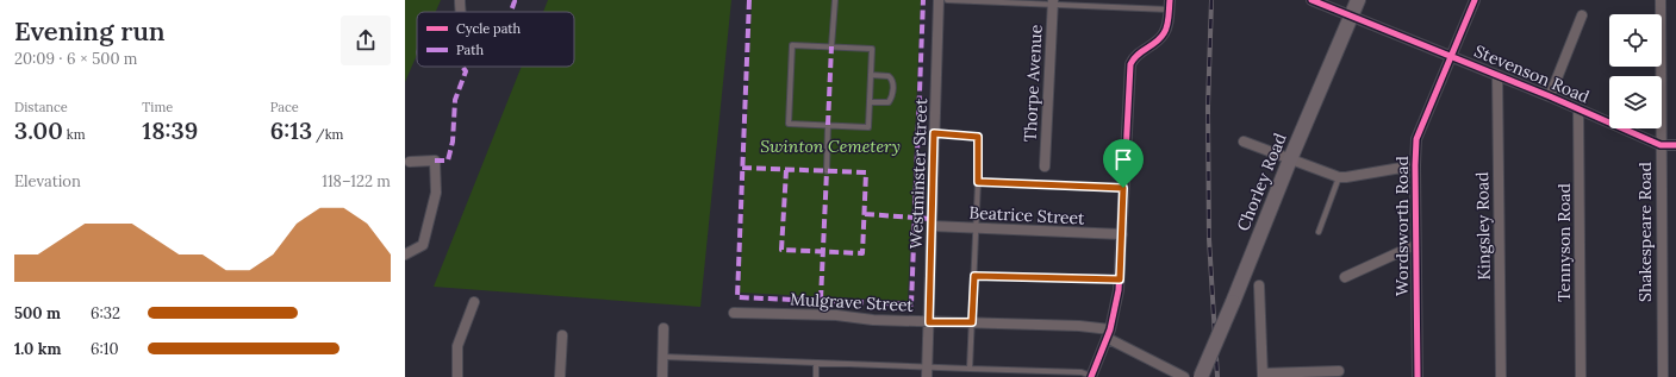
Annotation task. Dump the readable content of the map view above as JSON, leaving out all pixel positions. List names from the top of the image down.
{
  "streets": {
    "main road": ["Chorley Road"],
    "street": [
      "Stevenson Road",
      "Thorpe Avenue",
      "Westminster Street",
      "Beatrice Street",
      "Wordsworth Road",
      "Kingsley Road",
      "Shakespeare Road",
      "Tennyson Road",
      "Mulgrave Street"
    ]
  },
  "crossings": [
    ["Stevenson Road", "Chorley Road"],
    ["Stevenson Road", "Wordsworth Road"],
    ["Stevenson Road", "Kingsley Road"],
    ["Stevenson Road", "Shakespeare Road"],
    ["Stevenson Road", "Tennyson Road"],
    ["Westminster Street", "Beatrice Street"],
    ["Westminster Street", "Mulgrave Street"]
  ],
  "parks": ["Swinton Cemetery"],
  "legend": ["Cycle path", "Path"],
  "page": {
    "heading": ["Evening run", "20:09 · 6 × 500 m"],
    "stats": [
      ["Distance", "3.00 km"],
      ["Time", "18:39"],
      ["Pace", "6:13 /km"]
    ],
    "chart": ["Elevation", "118–122 m"],
    "list": [
      {
        "name": "500 m",
        "note": "6:32"
      },
      {
        "name": "1.0 km",
        "note": "6:10"
      }
    ]
  }
}
